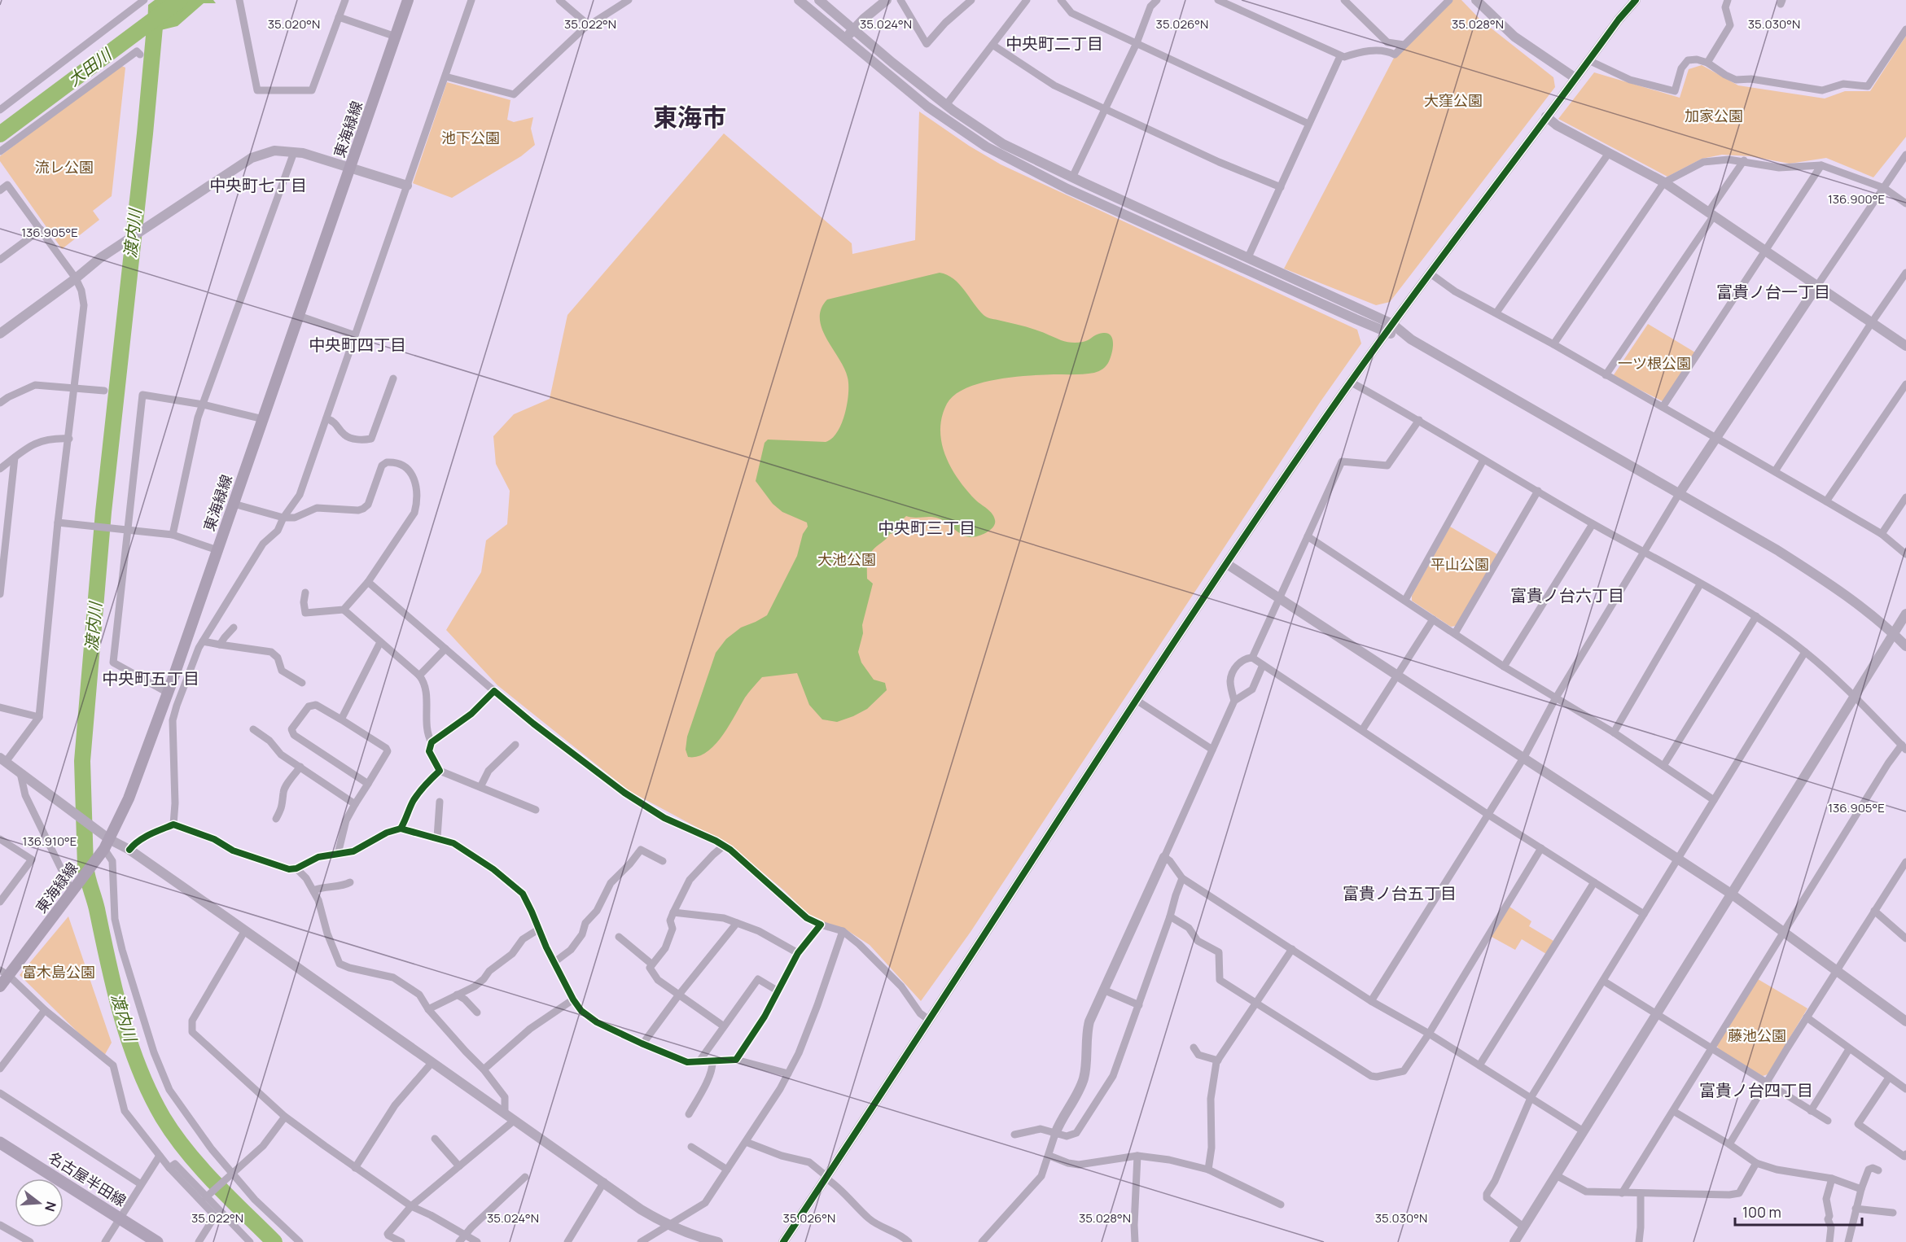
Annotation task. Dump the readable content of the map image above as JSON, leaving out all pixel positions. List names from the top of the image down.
{
  "streets": {
    "main road": ["東海緑線", "名古屋半田線"]
  },
  "districts": [
    "中央町二丁目",
    "東海市",
    "中央町七丁目",
    "富貴ノ台一丁目",
    "中央町四丁目",
    "中央町三丁目",
    "富貴ノ台六丁目",
    "中央町五丁目",
    "富貴ノ台五丁目",
    "富貴ノ台四丁目"
  ],
  "water": ["大田川", "渡内川"],
  "parks": [
    "大窪公園",
    "加家公園",
    "池下公園",
    "流レ公園",
    "一ツ根公園",
    "大池公園",
    "平山公園",
    "富木島公園",
    "藤池公園"
  ],
  "scale_bar": "100 m",
  "north": "right",
  "coordinates": [
    "35.020°N",
    "35.022°N",
    "35.024°N",
    "35.026°N",
    "35.028°N",
    "35.030°N",
    "136.900°E",
    "136.905°E",
    "136.910°E"
  ]
}
